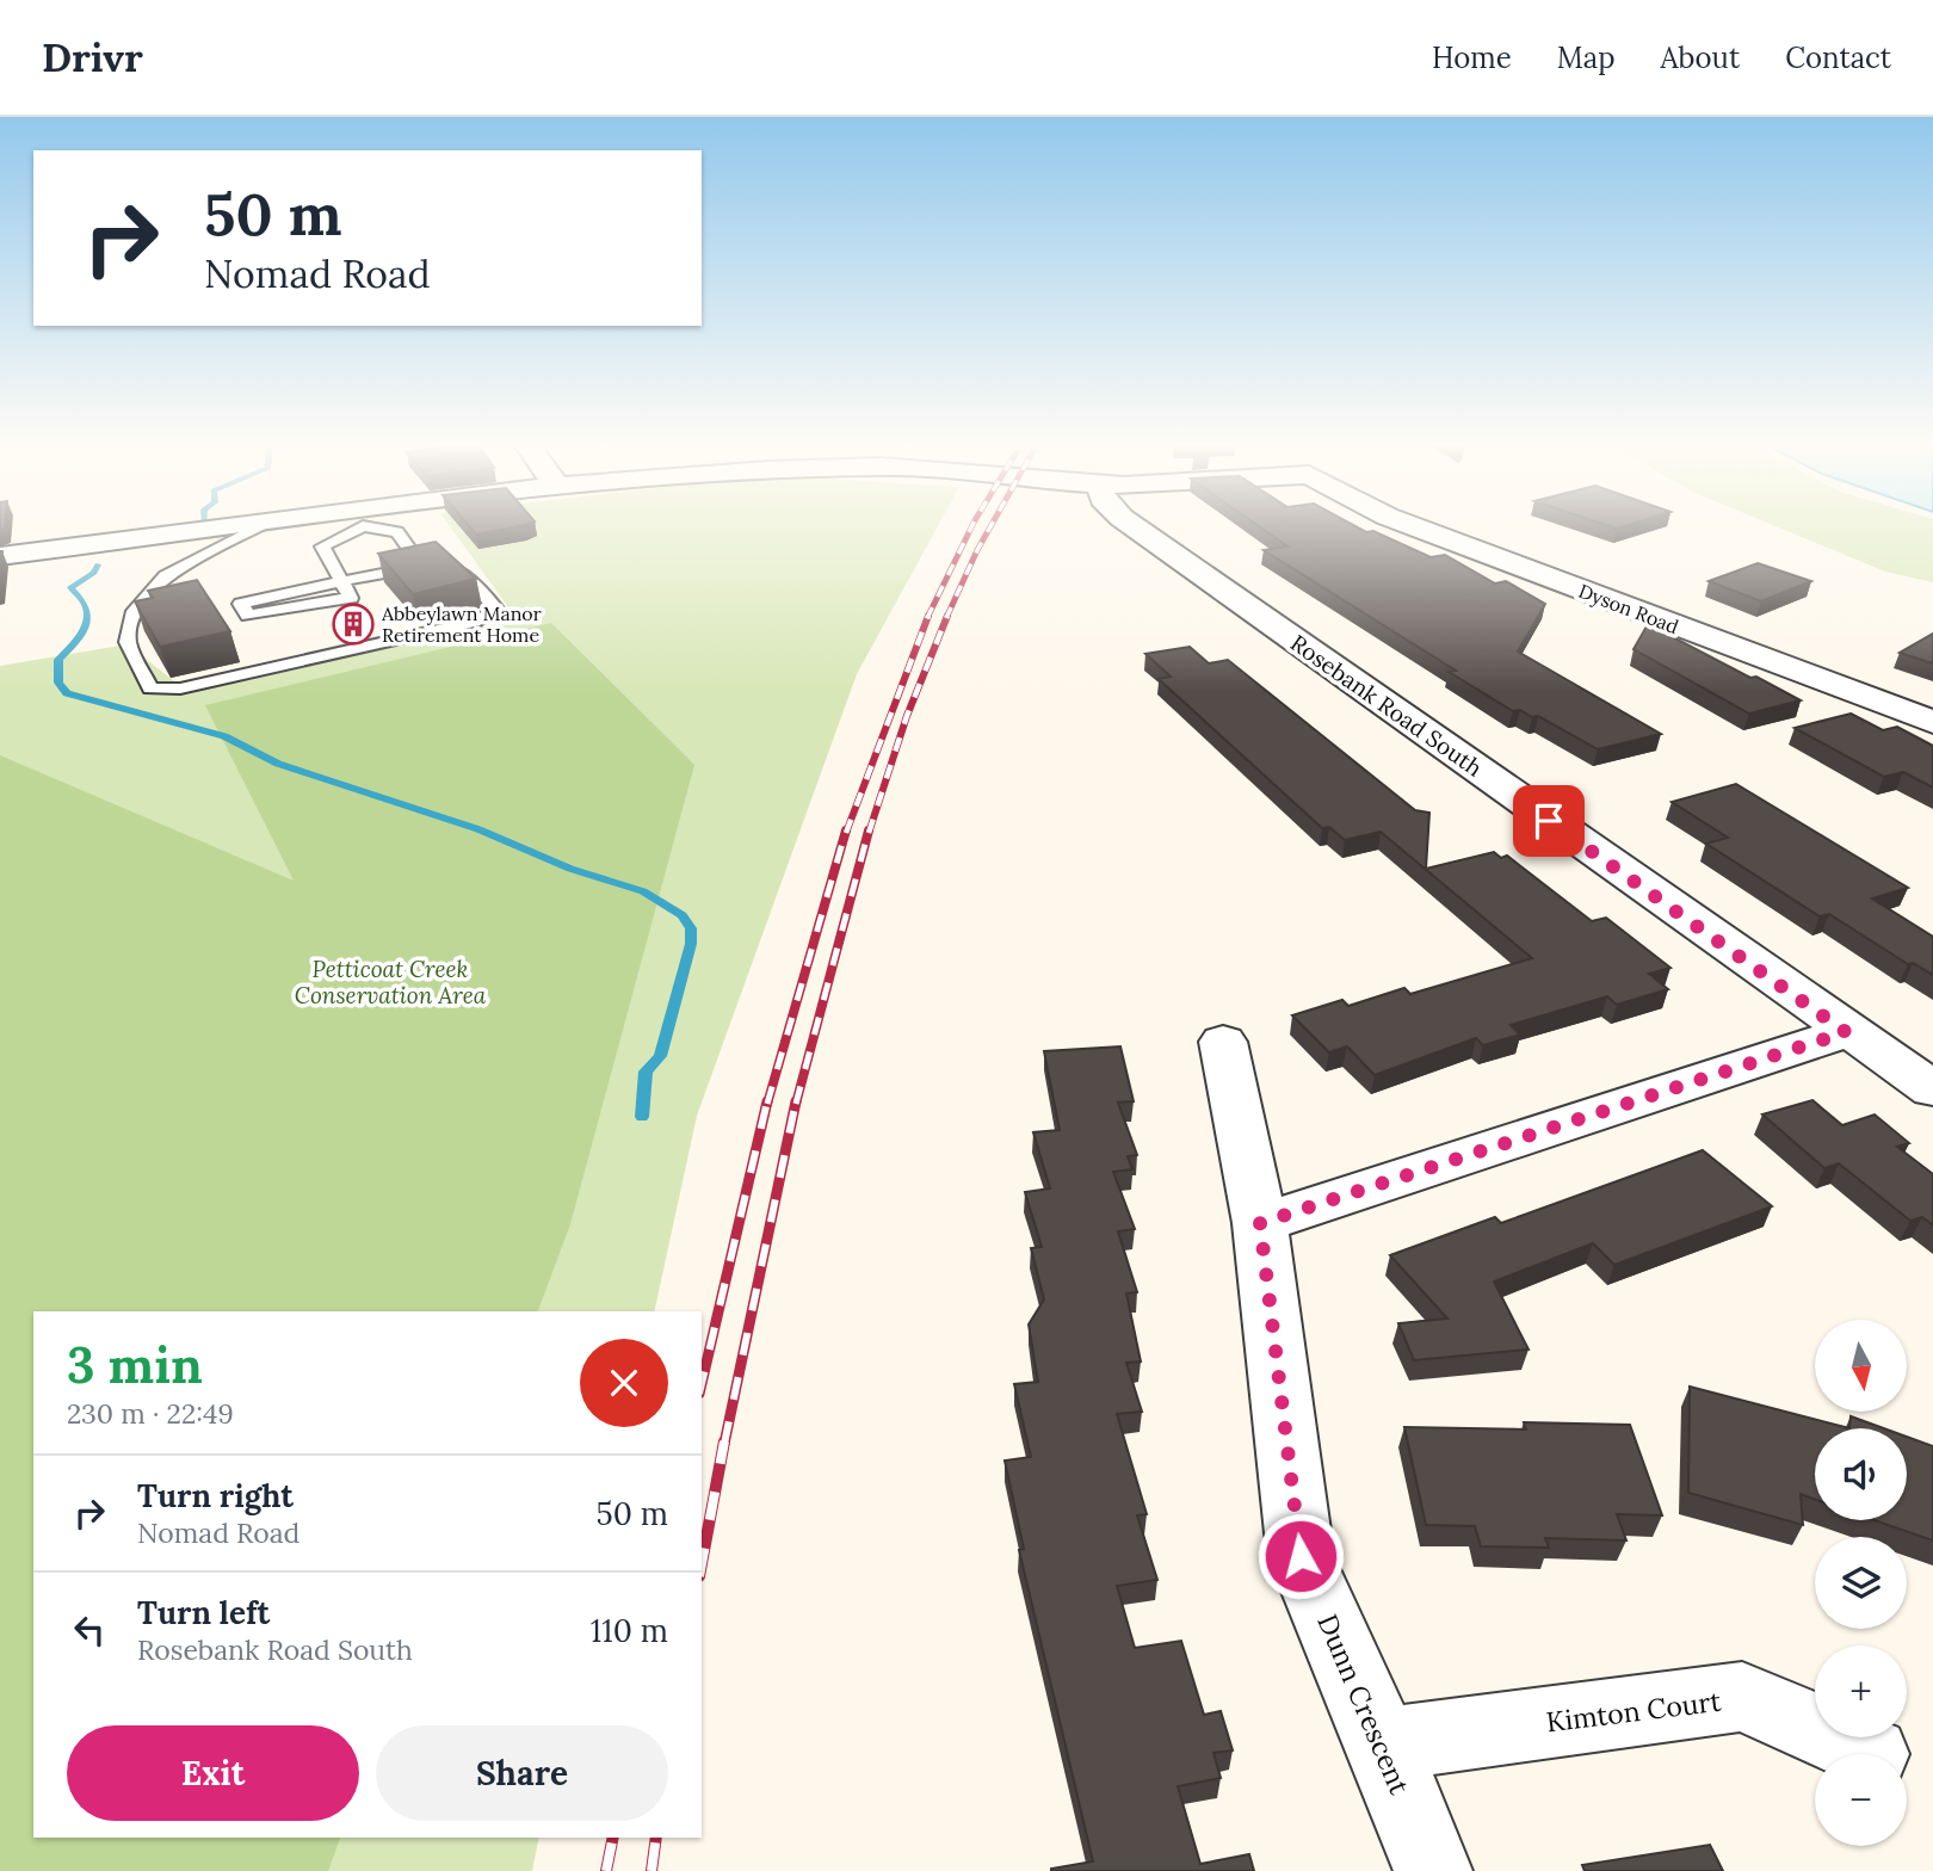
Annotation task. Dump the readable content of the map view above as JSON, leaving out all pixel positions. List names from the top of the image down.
{
  "streets": {
    "street": [
      "Dyson Road",
      "Rosebank Road South",
      "Dunn Crescent",
      "Kimton Court"
    ]
  },
  "crossings": [
    ["Dunn Crescent", "Kimton Court"]
  ],
  "parks": ["Petticoat Creek Conservation Area"],
  "places": {
    "building": ["Abbeylawn Manor Retirement Home"]
  },
  "north": "bottom",
  "page": {
    "header": "Drivr",
    "nav": [
      "Home",
      "Map",
      "About",
      "Contact"
    ],
    "turn": ["50 m", "Nomad Road"],
    "heading": ["3 min", "230 m · 22:49"],
    "map_buttons": ["+", "−"],
    "list": [
      {
        "name": "Turn right",
        "note": "Nomad Road",
        "value": "50 m"
      },
      {
        "name": "Turn left",
        "note": "Rosebank Road South",
        "value": "110 m"
      }
    ],
    "buttons": ["Exit", "Share"]
  }
}
